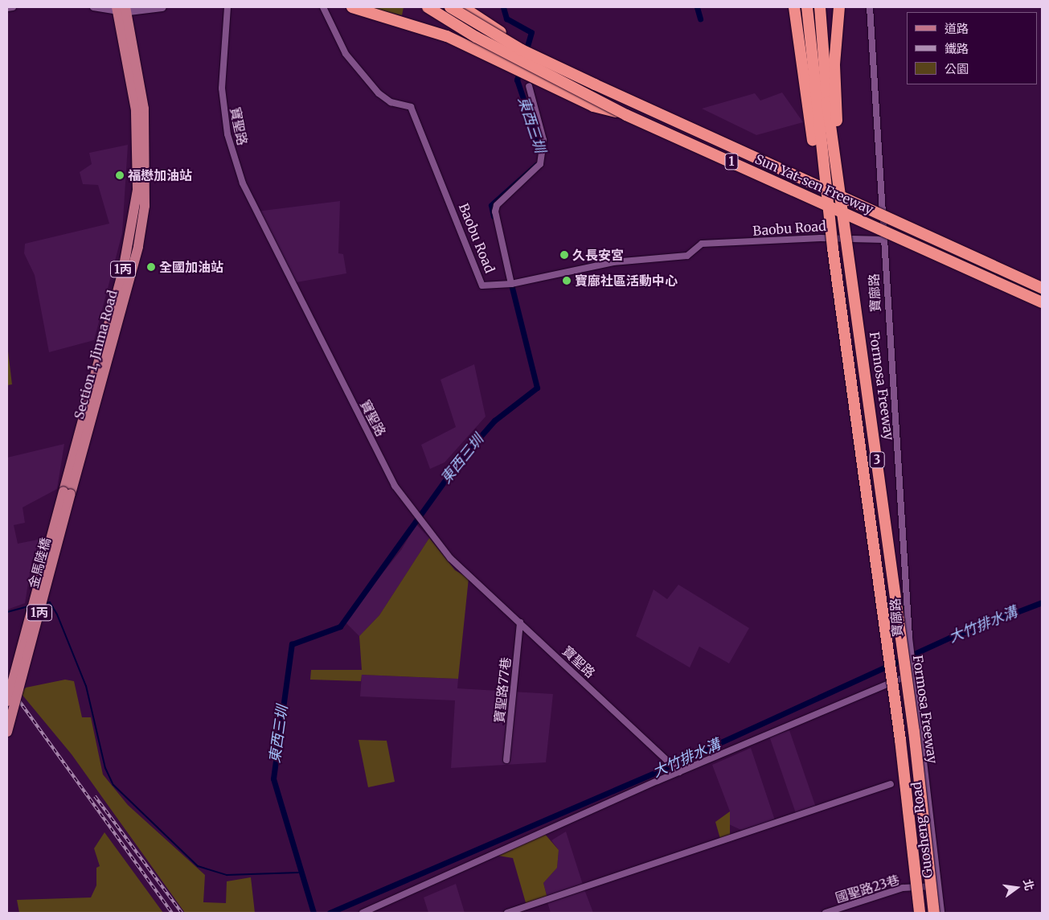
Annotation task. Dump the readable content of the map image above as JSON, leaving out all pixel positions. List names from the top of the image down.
{
  "streets": {
    "highway": [
      "1",
      "Sun Yat-sen Freeway",
      "Formosa Freeway",
      "3"
    ],
    "main road": ["1丙", "Section 1, Jinma Road", "金馬陸橋"],
    "street": [
      "寶聖路",
      "Baobu Road",
      "寶廍路",
      "寶聖路77巷",
      "Guosheng Road",
      "國聖路23巷"
    ]
  },
  "crossings": [
    ["寶聖路", "寶聖路77巷"],
    ["Baobu Road", "寶廍路"],
    ["寶廍路", "Guosheng Road"],
    ["Section 1, Jinma Road", "金馬陸橋"],
    ["Guosheng Road", "國聖路23巷"]
  ],
  "water": ["東西三圳", "大竹排水溝"],
  "places": [
    "福懋加油站",
    "久長安宮",
    "全國加油站",
    "寶廍社區活動中心"
  ],
  "legend": ["道路", "鐵路", "公園"],
  "north": "right"
}
